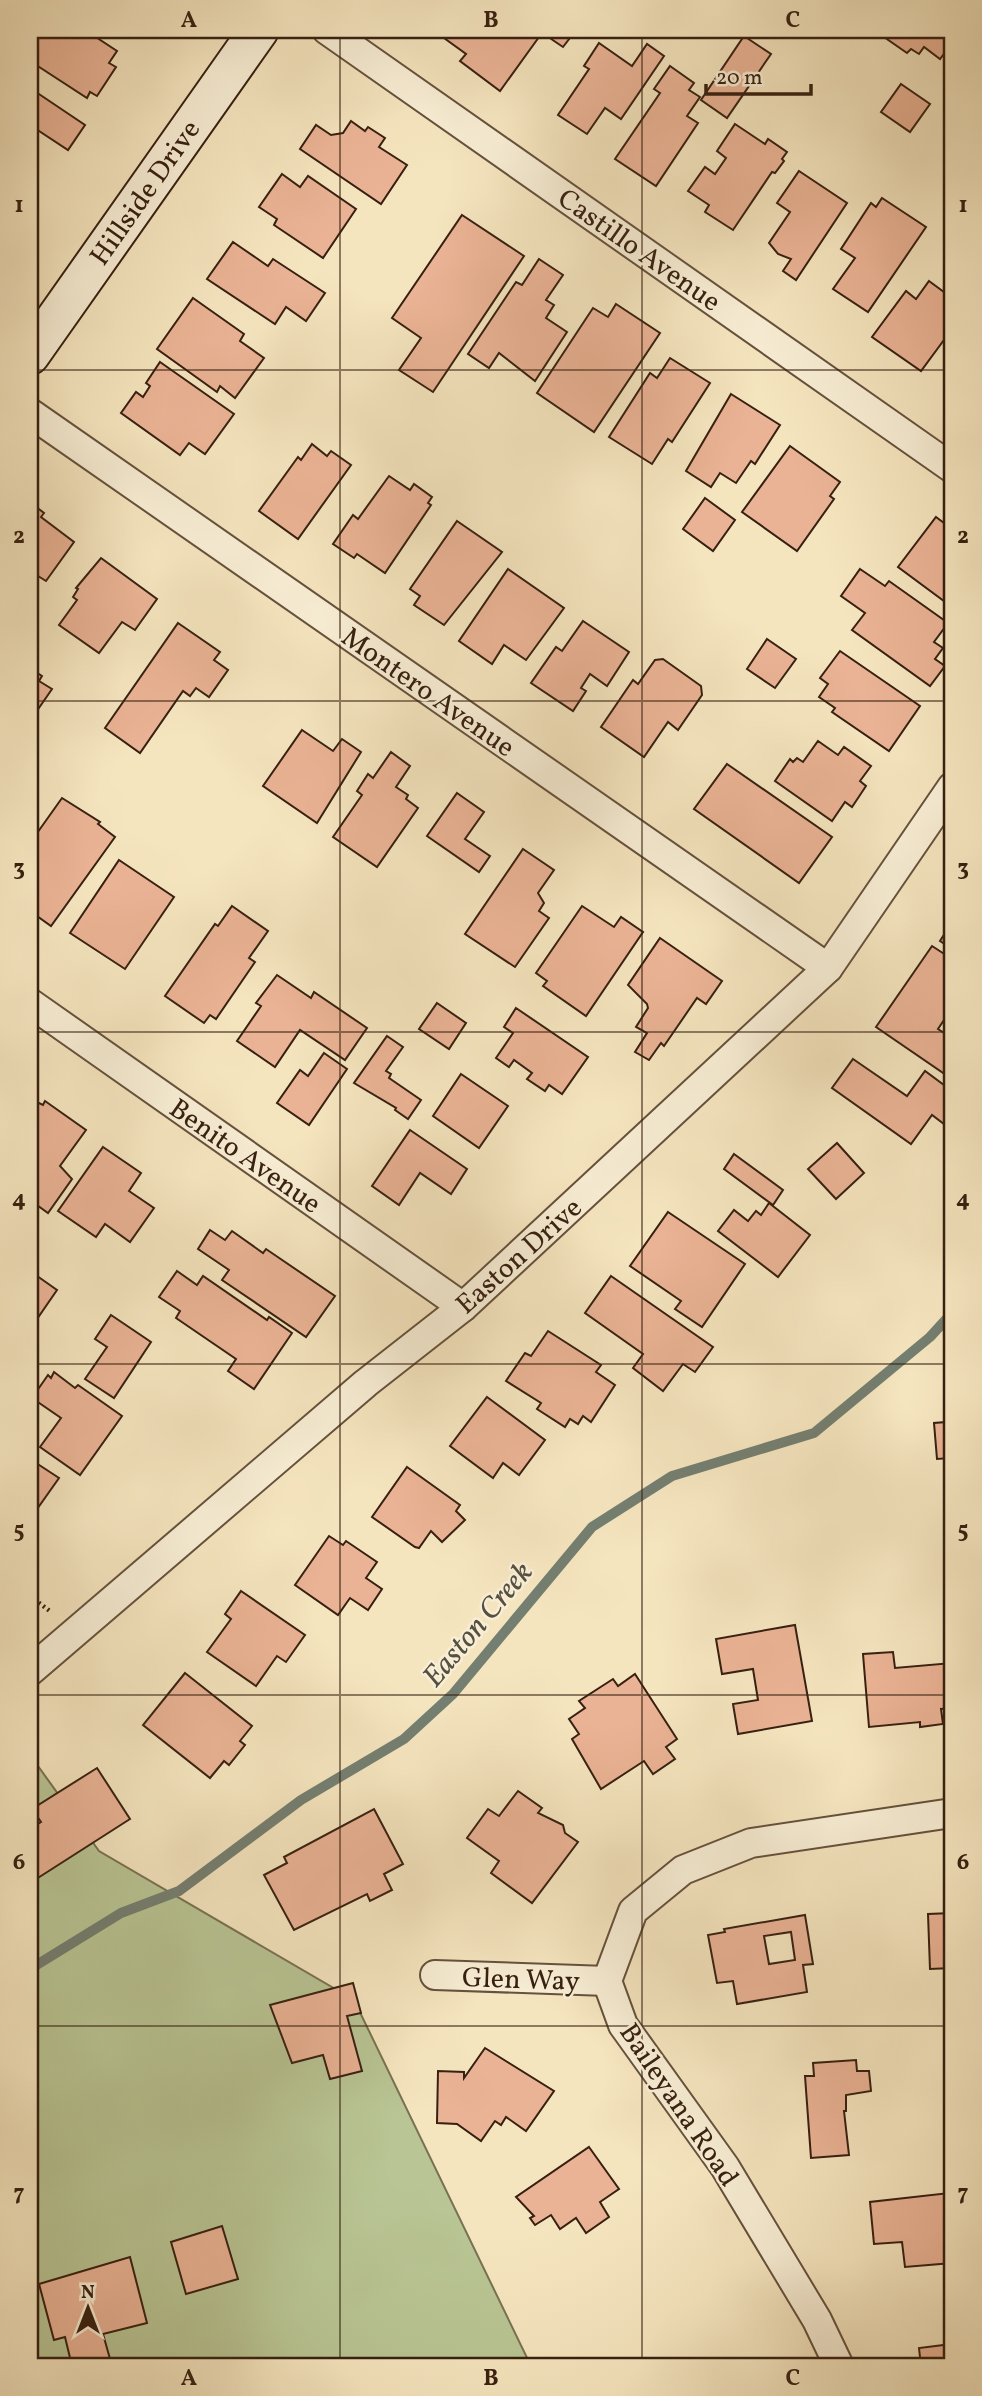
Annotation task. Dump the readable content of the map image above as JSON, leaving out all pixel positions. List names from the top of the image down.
{
  "streets": {
    "main road": ["Hillside Drive"],
    "street": [
      "Castillo Avenue",
      "Montero Avenue",
      "Benito Avenue",
      "Easton Drive",
      "Glen Way",
      "Baileyana Road"
    ]
  },
  "crossings": [
    ["Montero Avenue", "Easton Drive"],
    ["Benito Avenue", "Easton Drive"],
    ["Glen Way", "Baileyana Road"]
  ],
  "water": ["Easton Creek"],
  "scale_bar": "20 m",
  "north": "top",
  "grid": {
    "columns": ["A", "B", "C"],
    "rows": [
      "1",
      "2",
      "3",
      "4",
      "5",
      "6",
      "7"
    ]
  }
}
